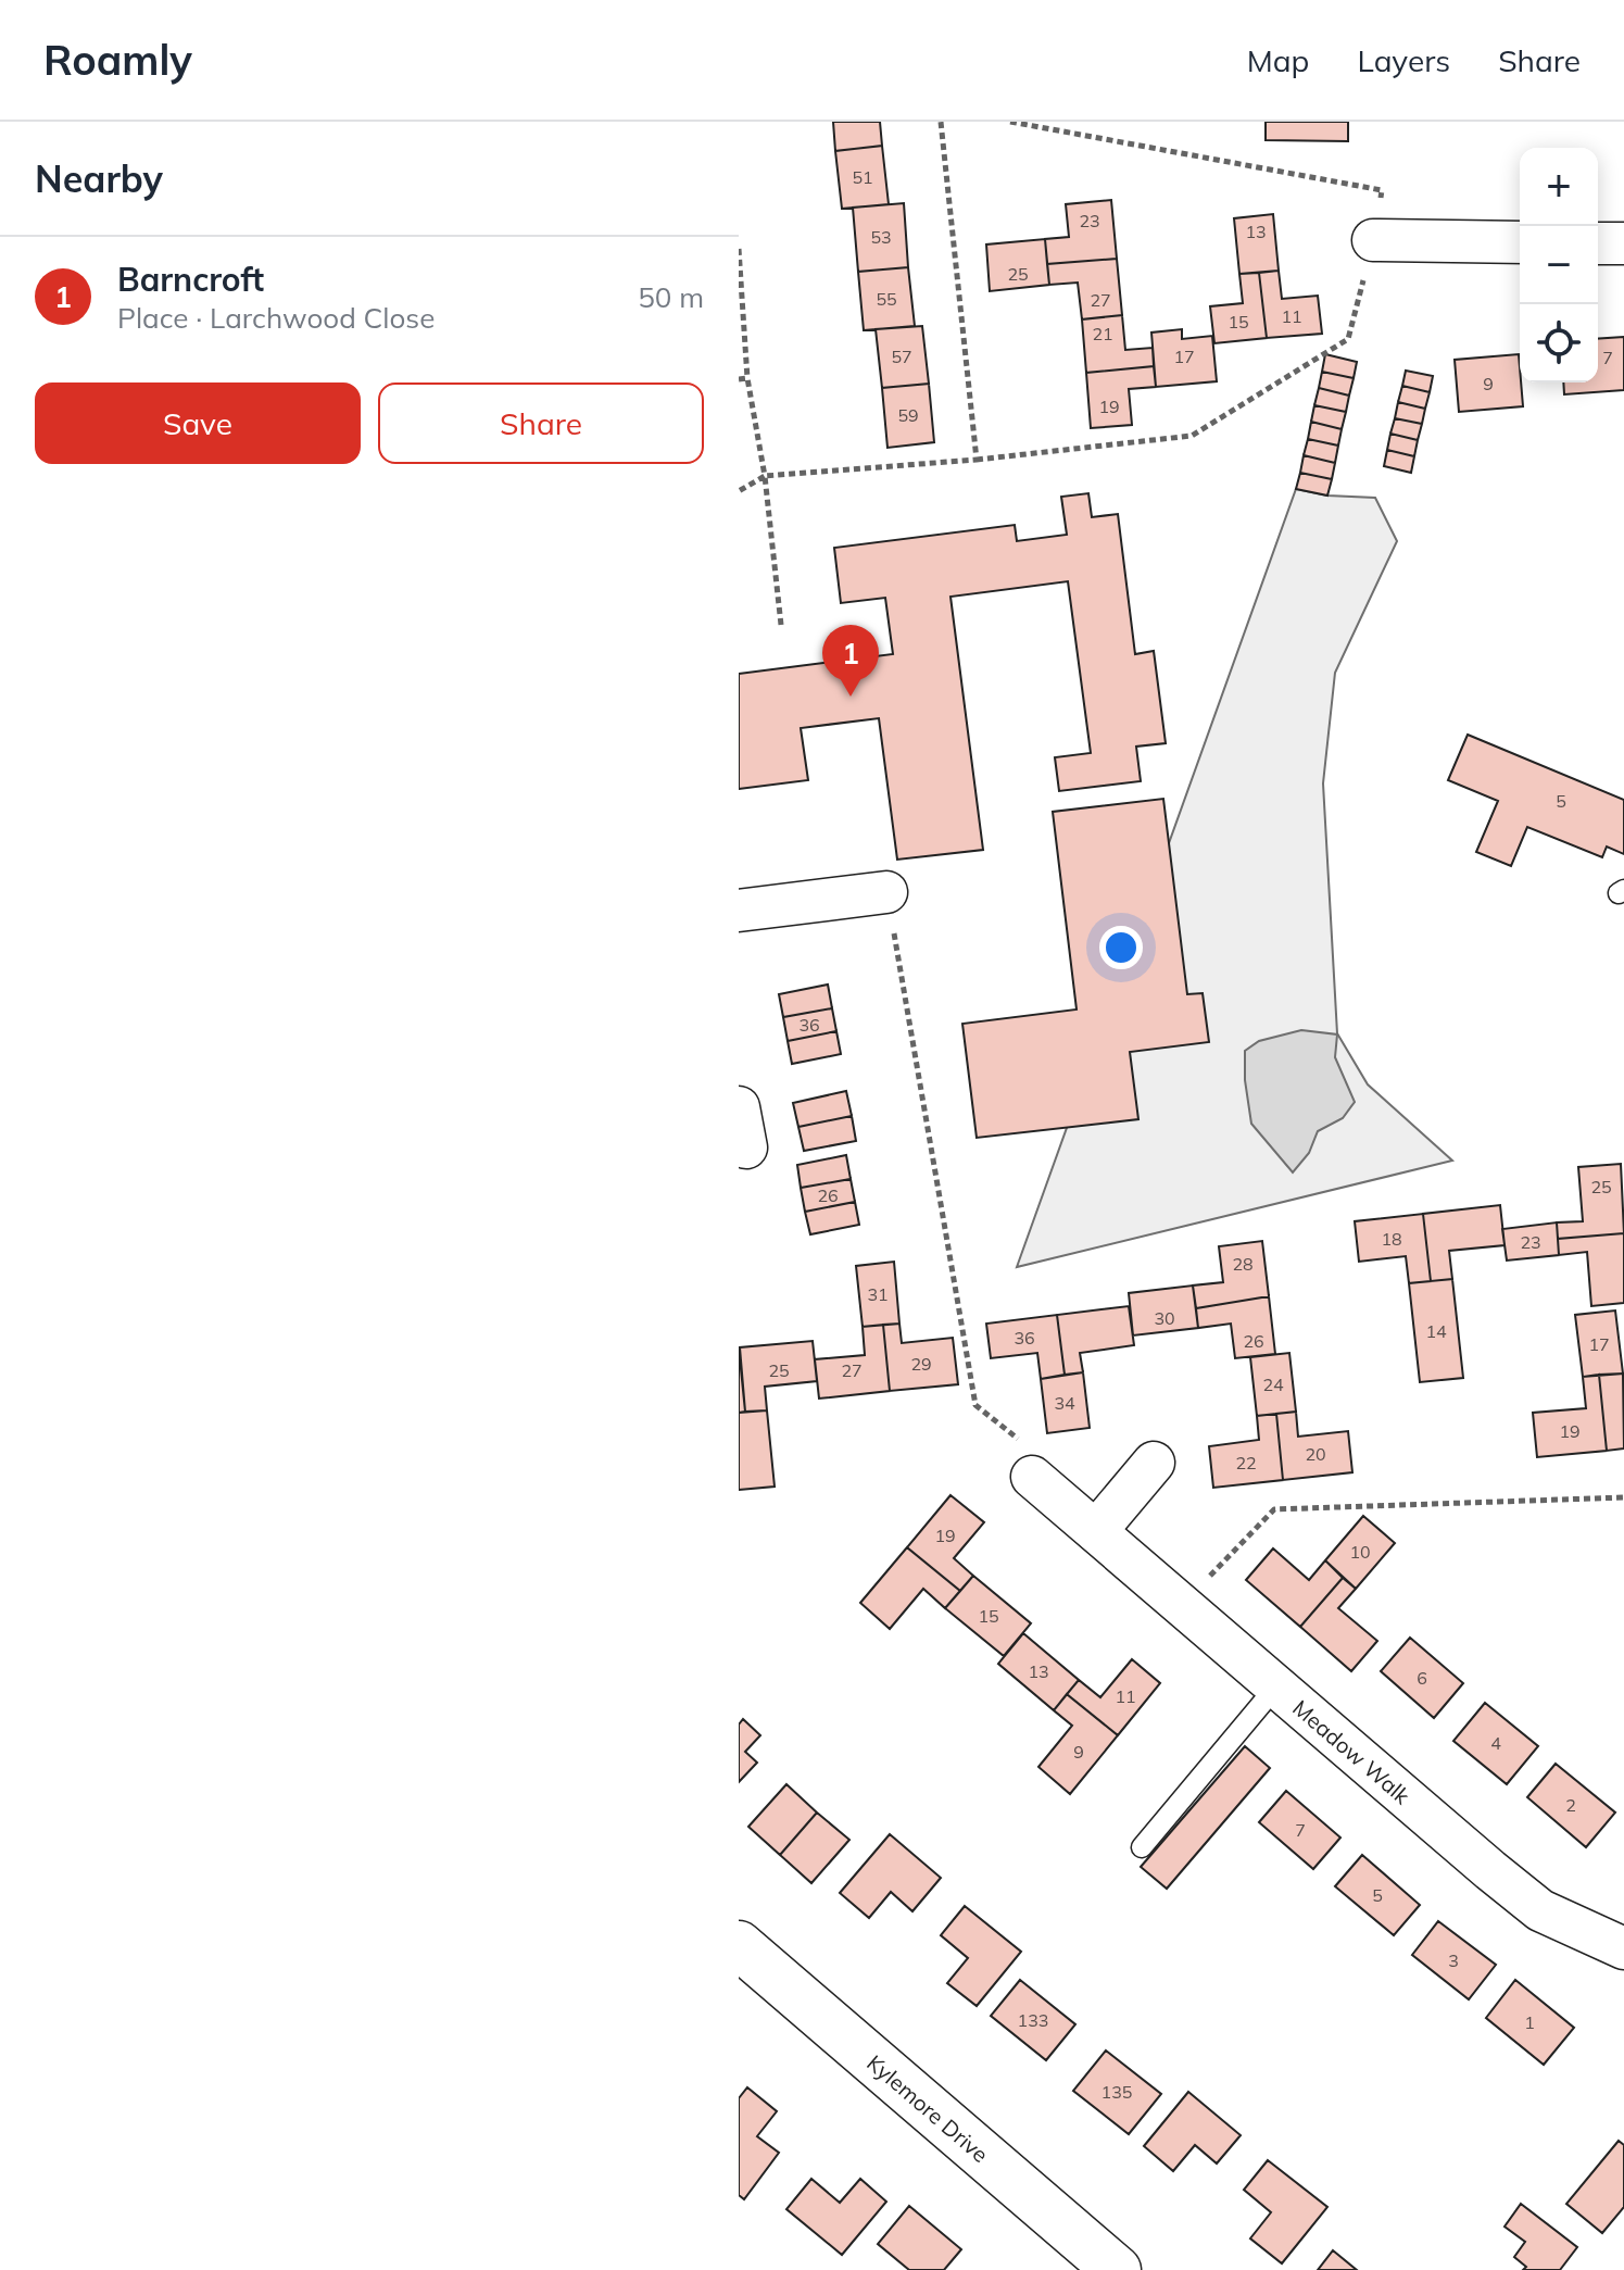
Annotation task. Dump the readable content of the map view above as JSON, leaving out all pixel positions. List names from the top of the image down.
{
  "streets": {
    "street": ["Meadow Walk", "Kylemore Drive"]
  },
  "house_numbers": [
    "51",
    "23",
    "13",
    "53",
    "25",
    "55",
    "27",
    "11",
    "15",
    "21",
    "57",
    "17",
    "7",
    "9",
    "19",
    "59",
    "5",
    "36",
    "25",
    "26",
    "18",
    "23",
    "28",
    "31",
    "30",
    "14",
    "36",
    "26",
    "17",
    "29",
    "25",
    "27",
    "24",
    "34",
    "19",
    "20",
    "22",
    "19",
    "10",
    "15",
    "13",
    "6",
    "11",
    "4",
    "9",
    "2",
    "7",
    "5",
    "3",
    "133",
    "1",
    "135"
  ],
  "page": {
    "header": "Roamly",
    "nav": ["Map", "Layers", "Share"],
    "heading": "Nearby",
    "map_buttons": ["+", "−"],
    "list": [
      {
        "mark": "1",
        "name": "Barncroft",
        "note": "Place · Larchwood Close",
        "value": "50 m"
      }
    ],
    "buttons": ["Save", "Share"],
    "pins": "1"
  }
}
